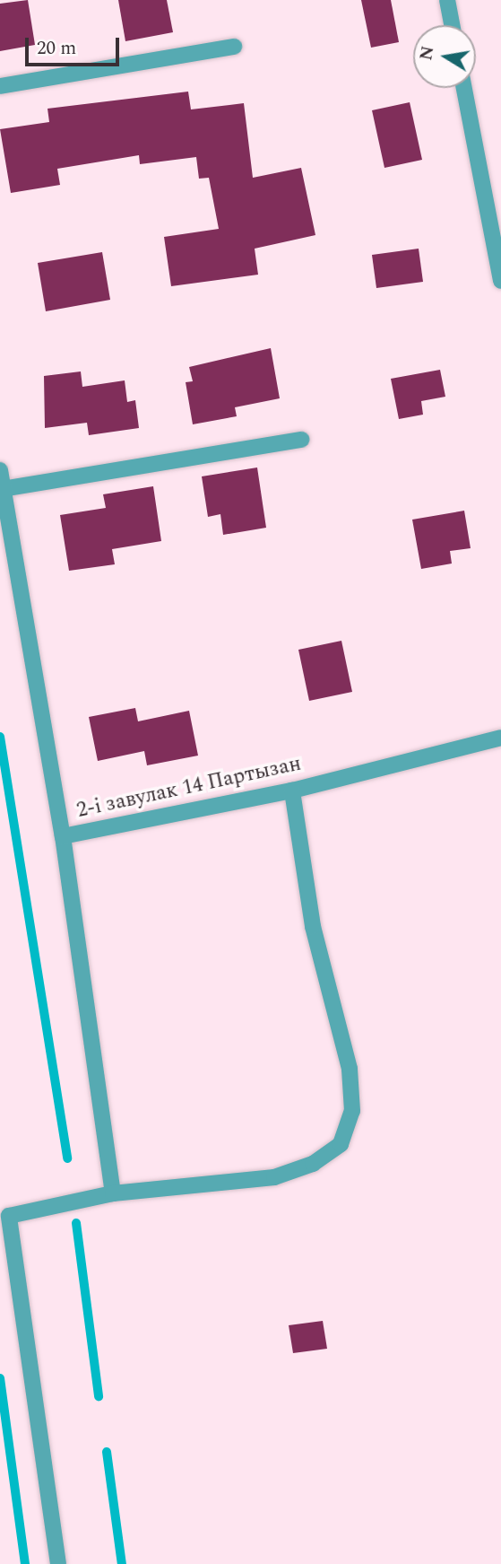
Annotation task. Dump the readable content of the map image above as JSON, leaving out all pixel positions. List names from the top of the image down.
{
  "streets": {
    "street": ["2-і завулак 14 Партызан"]
  },
  "scale_bar": "20 m",
  "north": "left"
}
